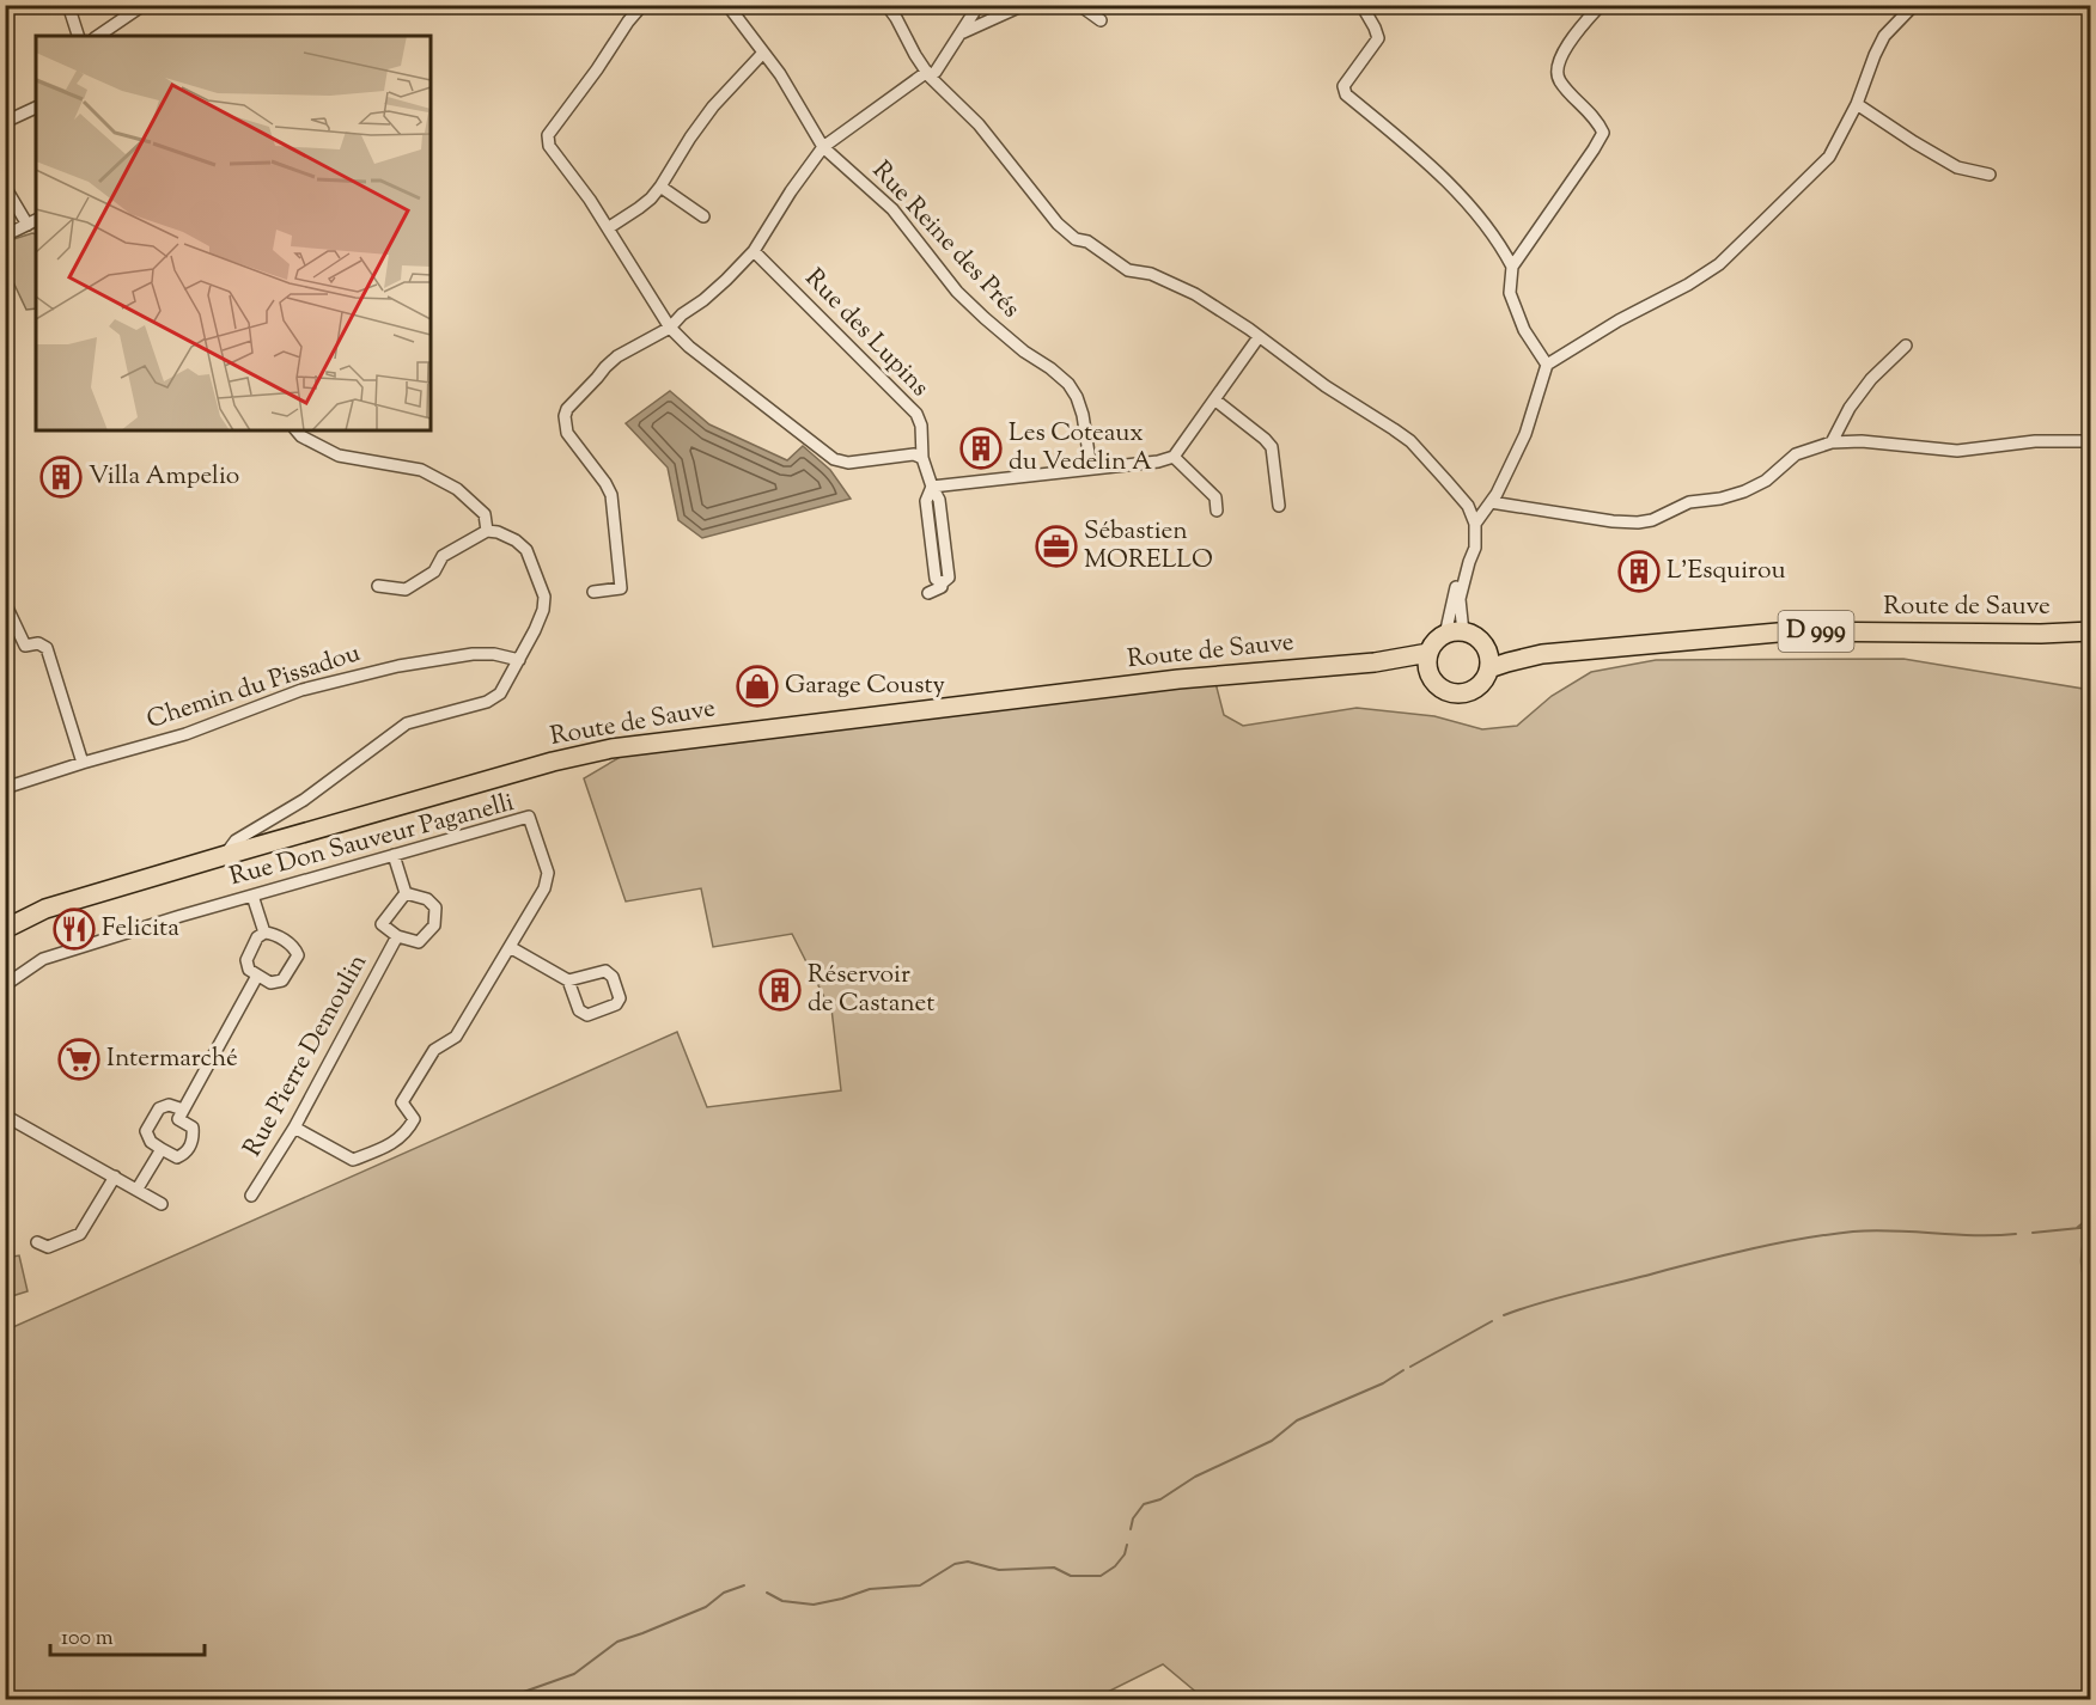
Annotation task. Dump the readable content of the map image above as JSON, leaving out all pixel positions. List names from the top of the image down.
{
  "streets": {
    "main road": ["Route de Sauve", "D 999"],
    "street": [
      "Rue Reine des Prés",
      "Rue des Lupins",
      "Chemin du Pissadou",
      "Rue Don Sauveur Paganelli",
      "Rue Pierre Demoulin"
    ]
  },
  "crossings": [
    ["Rue Don Sauveur Paganelli", "Rue Pierre Demoulin"]
  ],
  "places": {
    "building": [
      "Les Coteaux du Vedelin A",
      "Villa Ampelio",
      "L'Esquirou",
      "Réservoir de Castanet"
    ],
    "office": ["Sébastien MORELLO"],
    "shop": ["Garage Cousty"],
    "restaurant": ["Felicita"],
    "supermarket": ["Intermarché"]
  },
  "scale_bar": "100 m"
}
